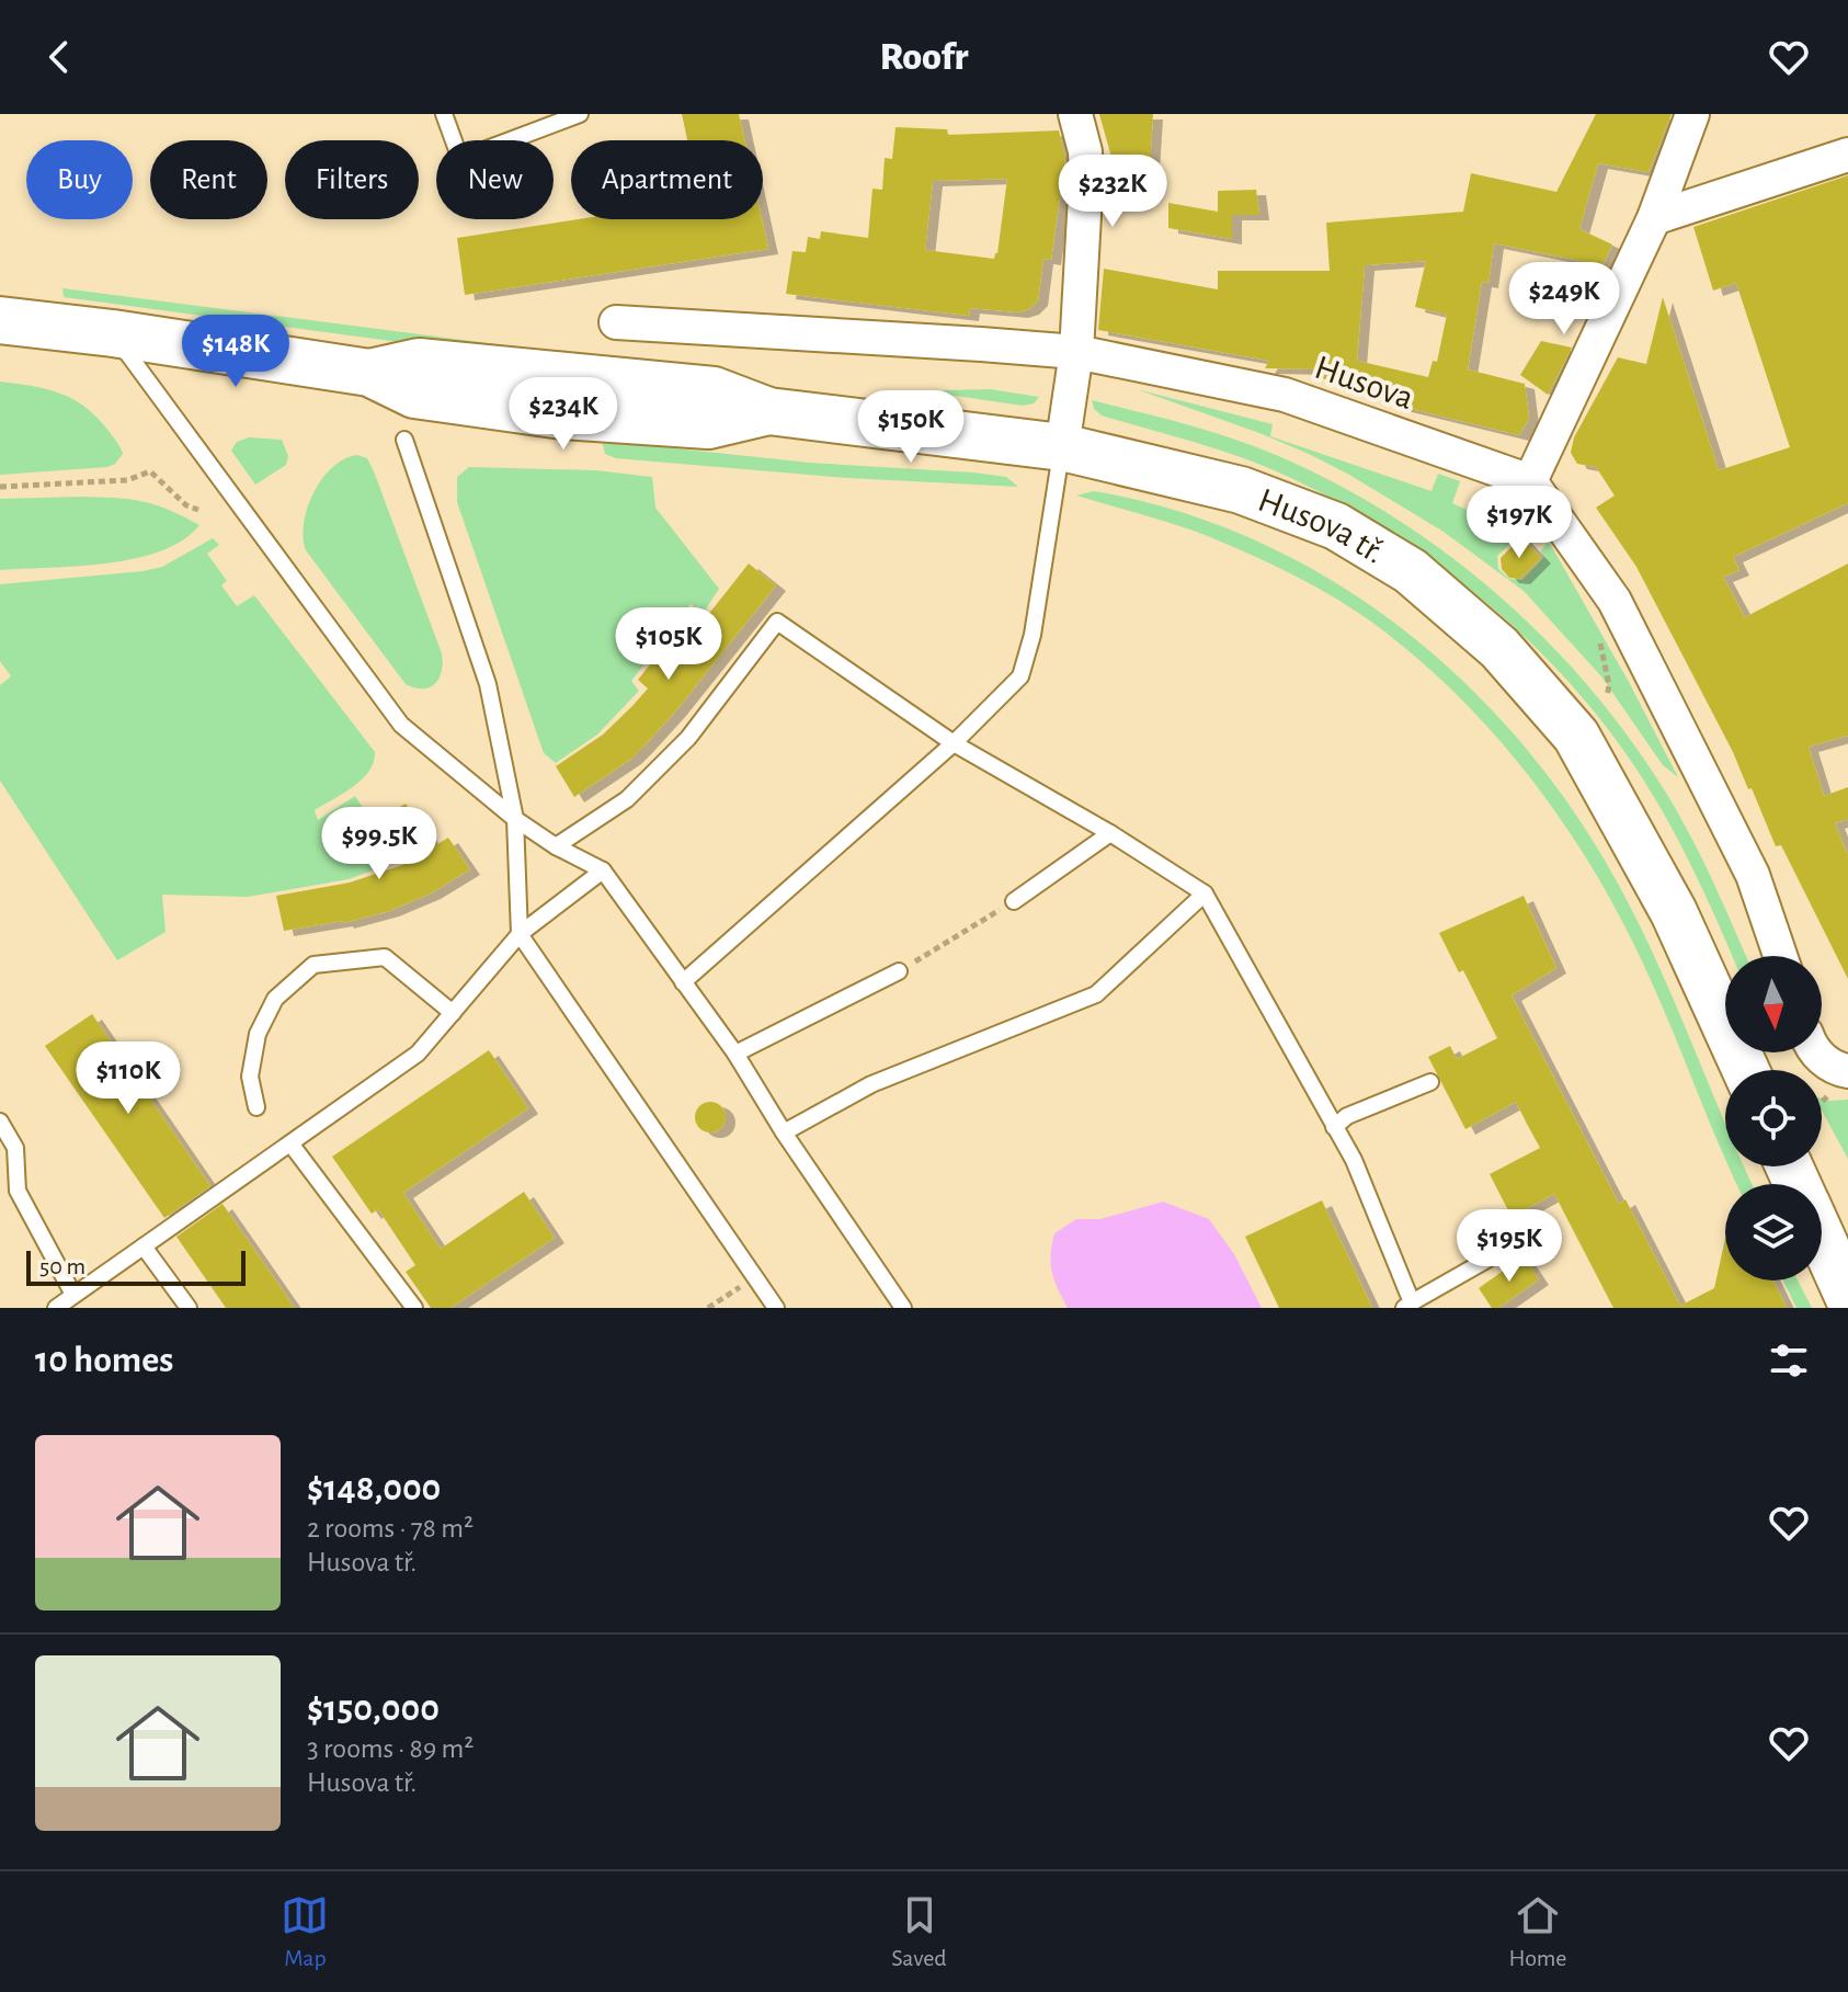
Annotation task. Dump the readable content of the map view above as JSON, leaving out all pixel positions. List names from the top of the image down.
{
  "streets": {
    "street": ["Husova", "Husova tř."]
  },
  "scale_bar": "50 m",
  "north": "bottom",
  "page": {
    "header": "Roofr",
    "chip": [
      "Buy",
      "Rent",
      "Filters",
      "New",
      "Apartment"
    ],
    "price": [
      "$232K",
      "$249K",
      "$148K",
      "$234K",
      "$150K",
      "$197K",
      "$105K",
      "$99.5K",
      "$110K",
      "$195K"
    ],
    "scale": "50 m",
    "heading": "10 homes",
    "list": [
      {
        "name": "$148,000",
        "note": "2 rooms · 78 m² · Husova tř."
      },
      {
        "name": "$150,000",
        "note": "3 rooms · 89 m² · Husova tř."
      }
    ],
    "tabs": ["Map", "Saved", "Home"]
  }
}
